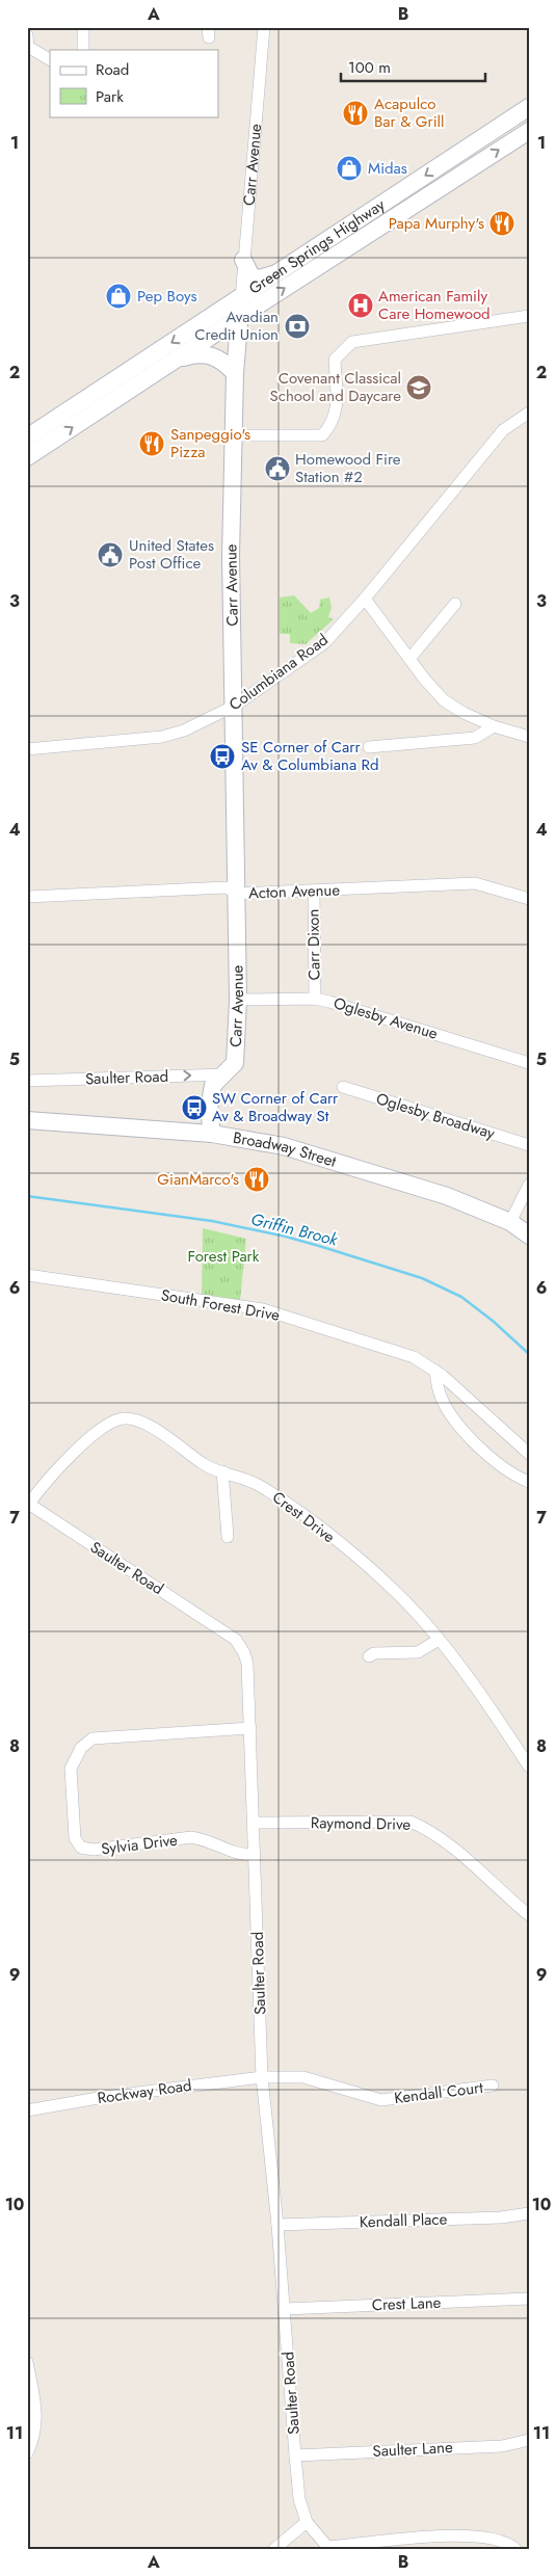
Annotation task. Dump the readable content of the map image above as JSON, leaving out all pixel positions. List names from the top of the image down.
{
  "streets": {
    "street": [
      "Carr Avenue",
      "Green Springs Highway",
      "Columbiana Road",
      "Acton Avenue",
      "Carr Dixon",
      "Oglesby Avenue",
      "Saulter Road",
      "Oglesby Broadway",
      "Broadway Street",
      "South Forest Drive",
      "Crest Drive",
      "Raymond Drive",
      "Sylvia Drive",
      "Rockway Road",
      "Kendall Court",
      "Kendall Place",
      "Crest Lane",
      "Saulter Lane"
    ]
  },
  "crossings": [
    ["Carr Avenue", "Green Springs Highway"],
    ["Carr Avenue", "Columbiana Road"],
    ["Carr Avenue", "Acton Avenue"],
    ["Carr Avenue", "Oglesby Avenue"],
    ["Carr Avenue", "Saulter Road"],
    ["Carr Avenue", "Broadway Street"],
    ["Acton Avenue", "Carr Dixon"],
    ["Carr Dixon", "Oglesby Avenue"],
    ["Saulter Road", "Crest Drive"],
    ["Saulter Road", "Raymond Drive"],
    ["Saulter Road", "Sylvia Drive"],
    ["Saulter Road", "Rockway Road"],
    ["Saulter Road", "Kendall Court"],
    ["Saulter Road", "Kendall Place"],
    ["Saulter Road", "Crest Lane"],
    ["Saulter Road", "Saulter Lane"],
    ["Rockway Road", "Kendall Court"]
  ],
  "water": ["Griffin Brook"],
  "parks": ["Forest Park"],
  "places": {
    "restaurant": [
      "Acapulco Bar & Grill",
      "Papa Murphy's",
      "Sanpeggio's Pizza",
      "GianMarco's"
    ],
    "shop": ["Midas", "Pep Boys"],
    "hospital": ["American Family Care Homewood"],
    "bank": ["Avadian Credit Union"],
    "school or university": ["Covenant Classical School and Daycare"],
    "public building": ["Homewood Fire Station #2", "United States Post Office"],
    "bus stop": ["SE Corner of Carr Av & Columbiana Rd", "SW Corner of Carr Av & Broadway St"]
  },
  "legend": ["Road", "Park"],
  "scale_bar": "100 m",
  "grid": {
    "columns": ["A", "B"],
    "rows": [
      "1",
      "2",
      "3",
      "4",
      "5",
      "6",
      "7",
      "8",
      "9",
      "10",
      "11"
    ]
  }
}
